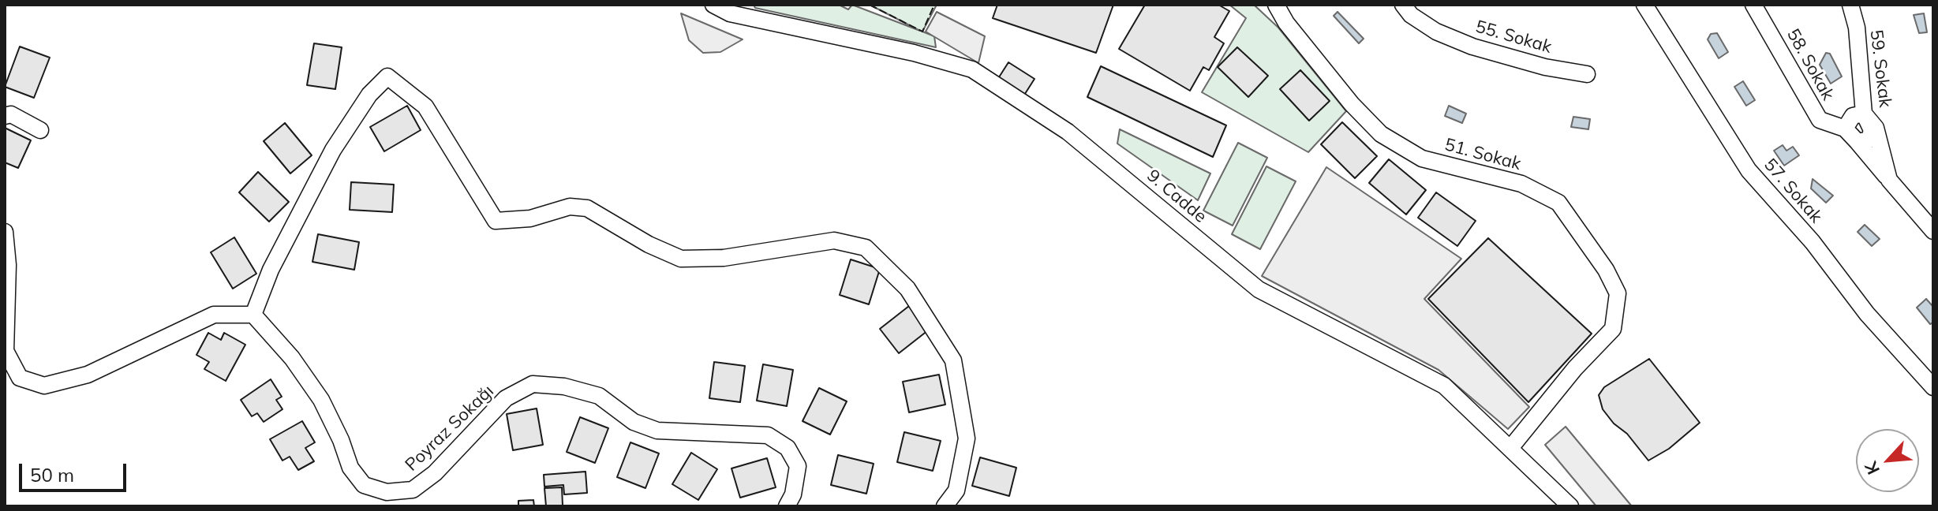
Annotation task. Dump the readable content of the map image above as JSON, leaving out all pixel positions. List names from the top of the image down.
{
  "streets": {
    "street": [
      "55. Sokak",
      "58. Sokak",
      "59. Sokak",
      "51. Sokak",
      "57. Sokak",
      "9. Cadde",
      "Poyraz Sokağı"
    ]
  },
  "crossings": [
    ["58. Sokak", "59. Sokak"],
    ["51. Sokak", "9. Cadde"]
  ],
  "scale_bar": "50 m",
  "north": "bottom left"
}
